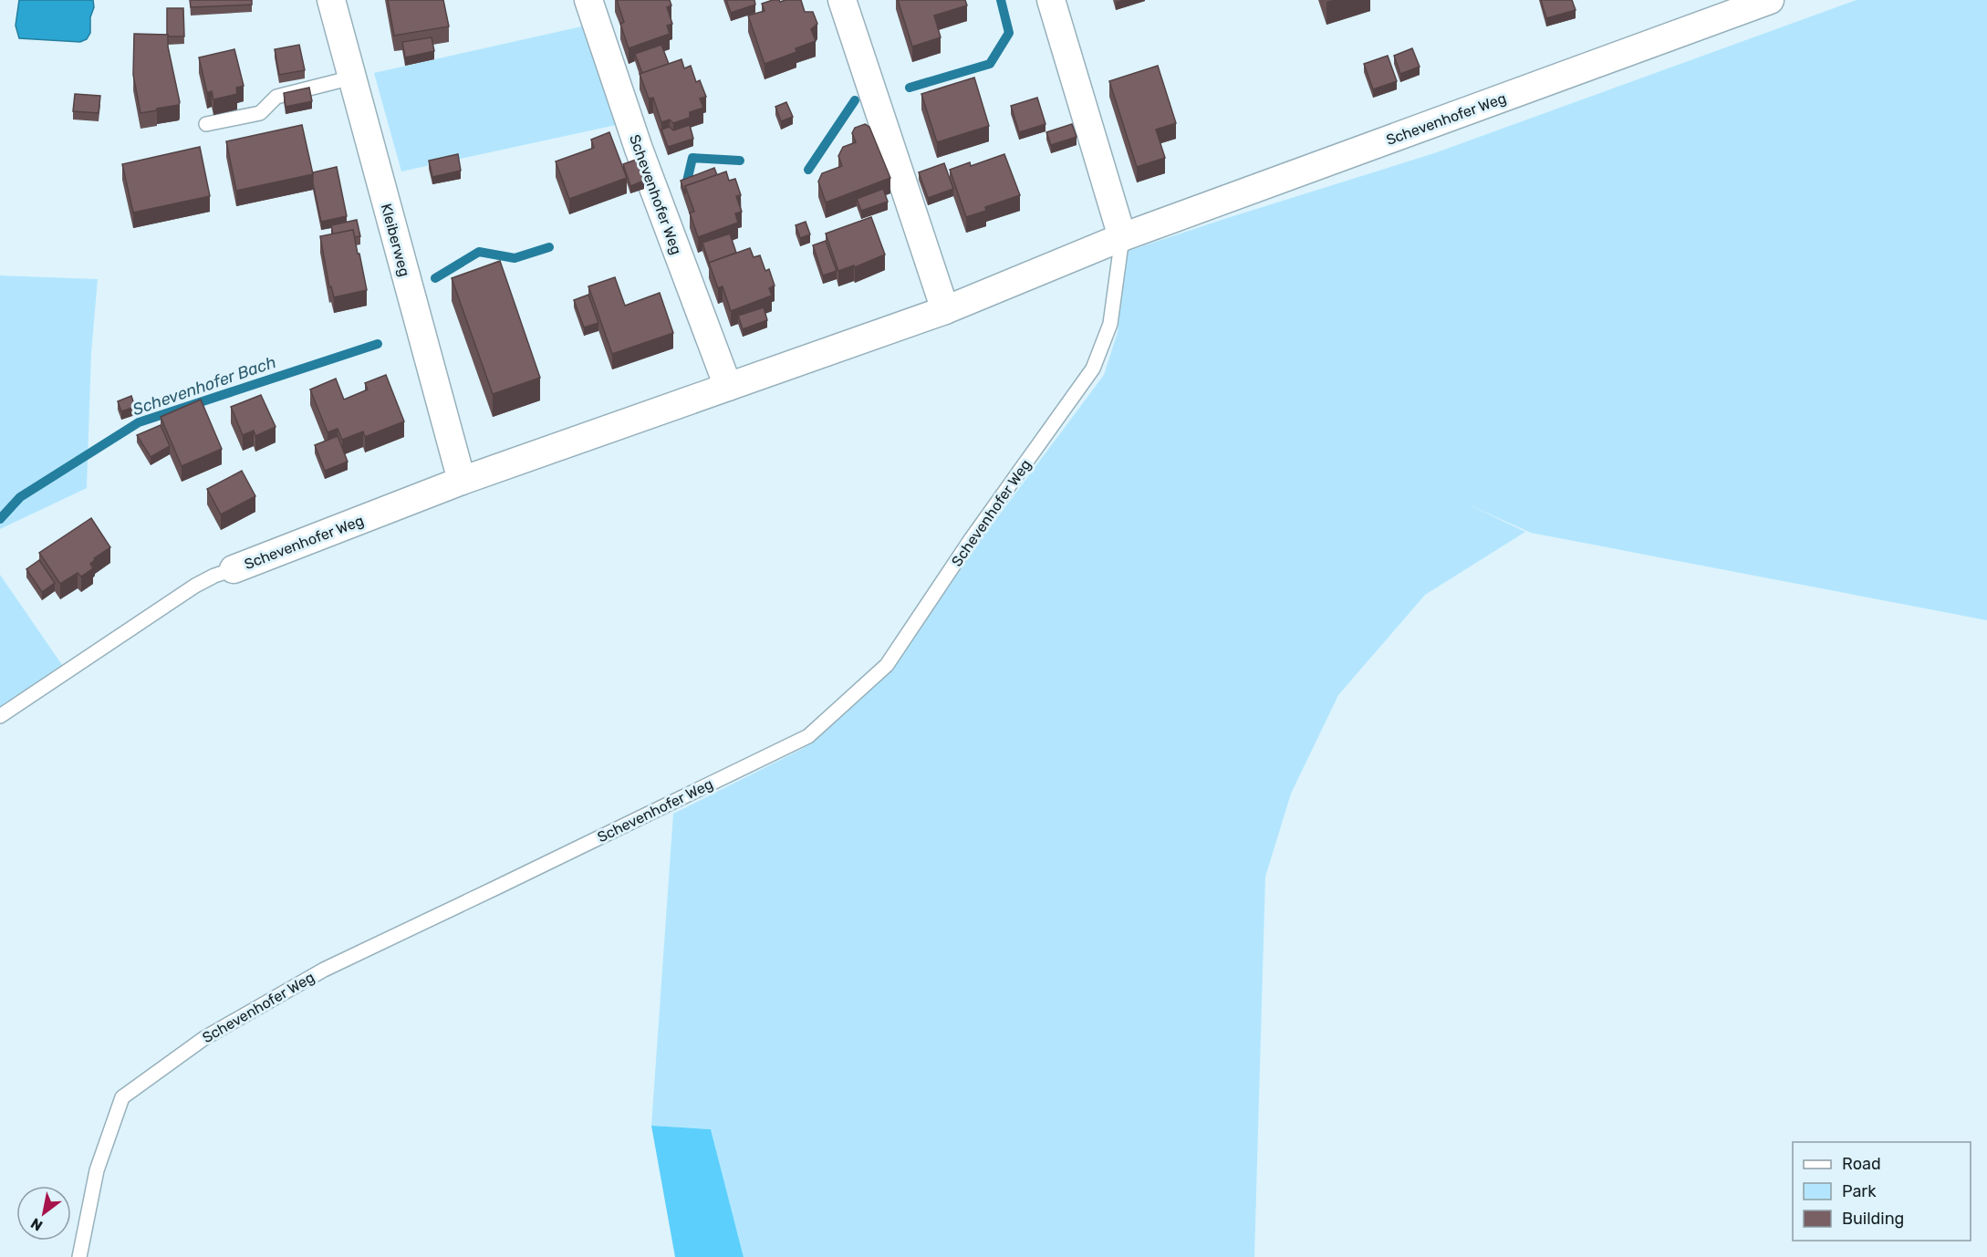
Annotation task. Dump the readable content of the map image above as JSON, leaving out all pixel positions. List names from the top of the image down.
{
  "streets": {
    "street": ["Schevenhofer Weg", "Kleiberweg"]
  },
  "crossings": [
    ["Schevenhofer Weg", "Kleiberweg"]
  ],
  "water": ["Schevenhofer Bach"],
  "legend": ["Road", "Park", "Building"],
  "north": "bottom left"
}
